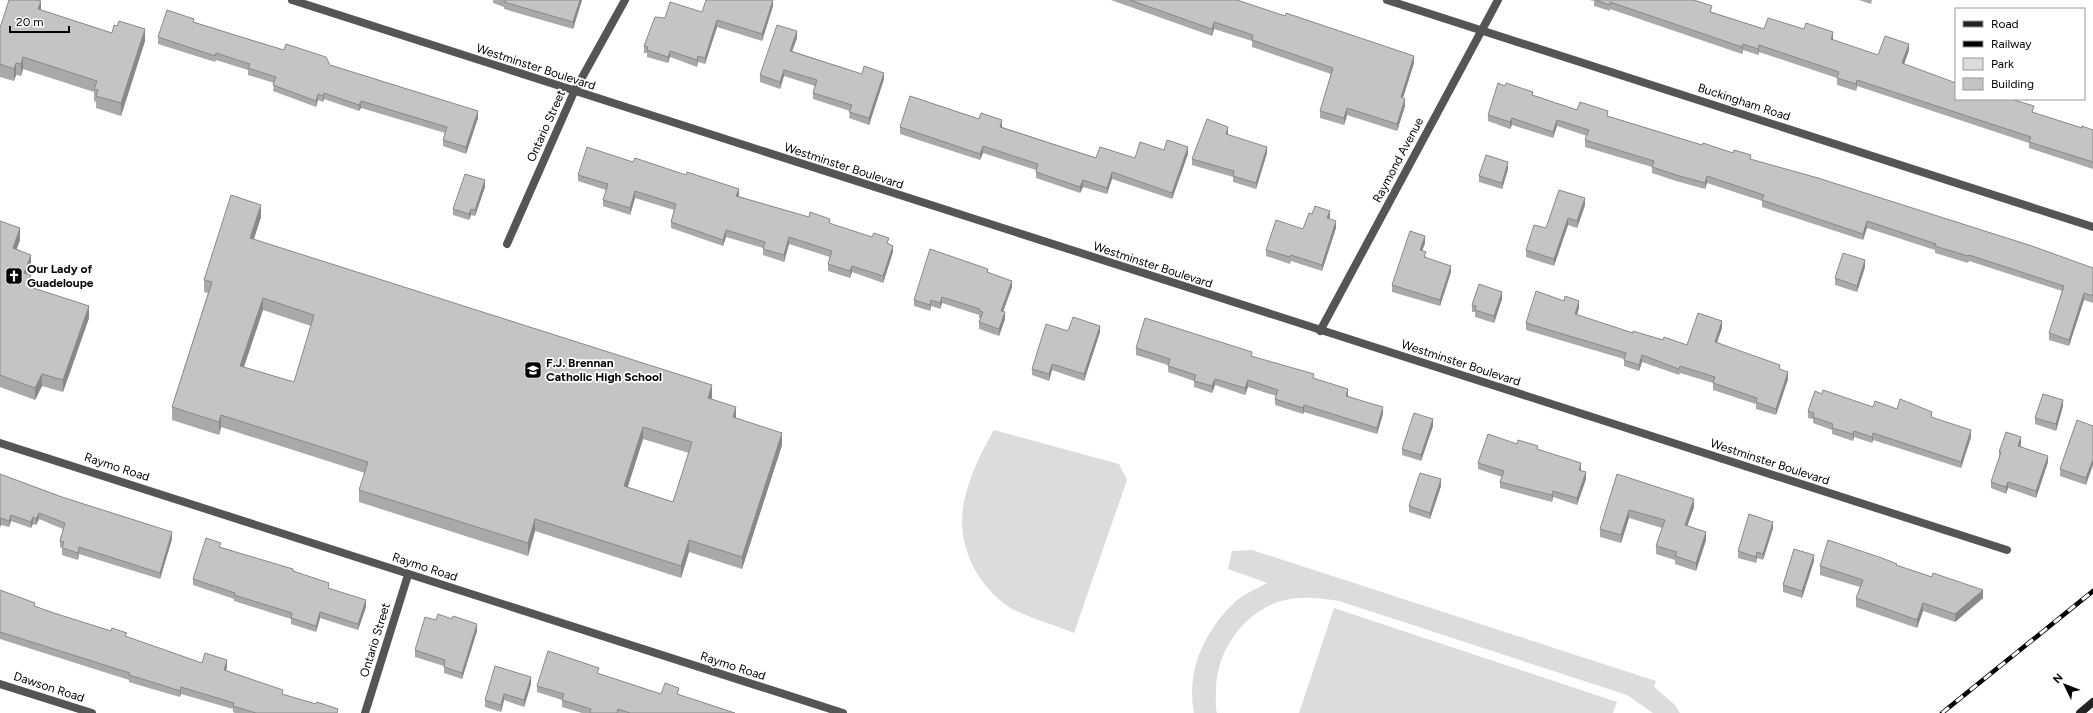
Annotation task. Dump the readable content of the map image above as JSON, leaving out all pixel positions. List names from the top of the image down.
{
  "streets": {
    "street": [
      "Westminster Boulevard",
      "Buckingham Road",
      "Ontario Street",
      "Raymond Avenue",
      "Raymo Road",
      "Dawson Road"
    ]
  },
  "crossings": [
    ["Westminster Boulevard", "Ontario Street"],
    ["Westminster Boulevard", "Raymond Avenue"],
    ["Buckingham Road", "Raymond Avenue"],
    ["Ontario Street", "Raymo Road"]
  ],
  "places": {
    "church": ["Our Lady of Guadeloupe"],
    "school or university": ["F.J. Brennan Catholic High School"]
  },
  "legend": [
    "Road",
    "Railway",
    "Park",
    "Building"
  ],
  "scale_bar": "20 m",
  "north": "top left"
}
